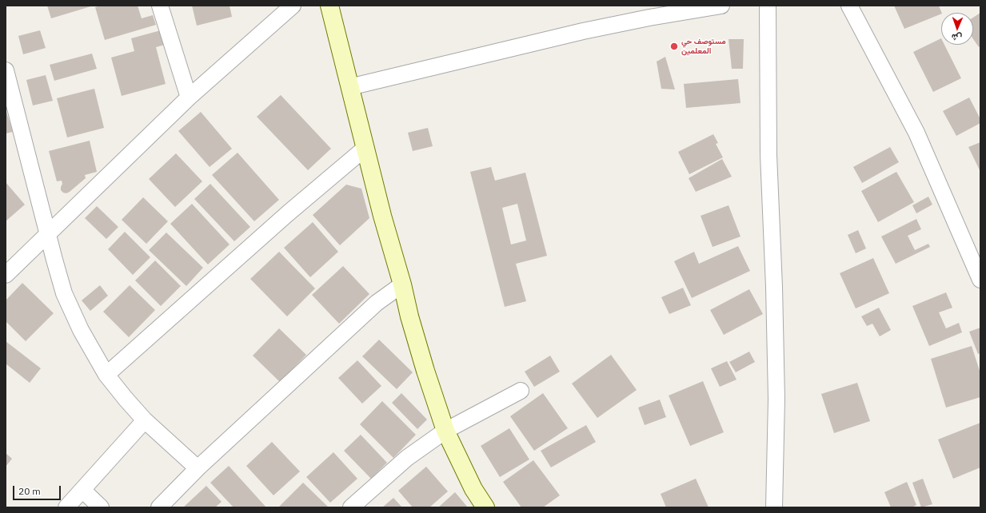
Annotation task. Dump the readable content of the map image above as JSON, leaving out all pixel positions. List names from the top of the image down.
{
  "places": ["مستوصف حي المعلمين"],
  "scale_bar": "20 m",
  "north": "bottom"
}
